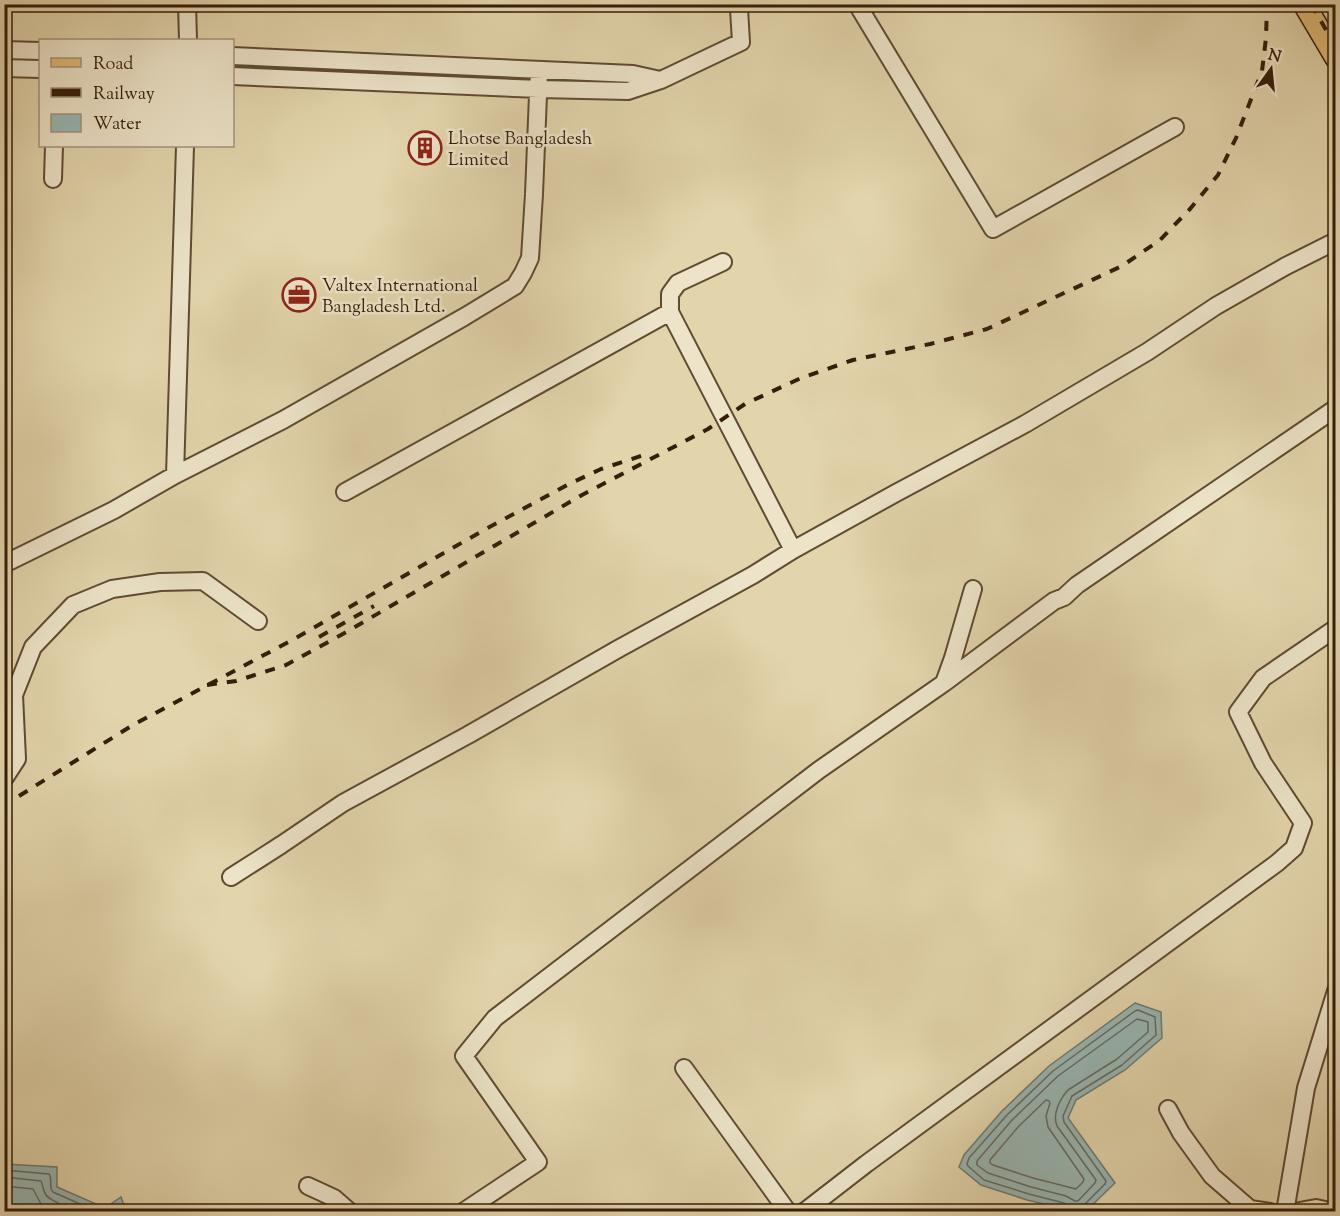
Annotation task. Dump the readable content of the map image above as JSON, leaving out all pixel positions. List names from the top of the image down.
{
  "places": {
    "building": ["Lhotse Bangladesh Limited"],
    "office": ["Valtex International Bangladesh Ltd."]
  },
  "legend": ["Road", "Railway", "Water"],
  "north": "top"
}
